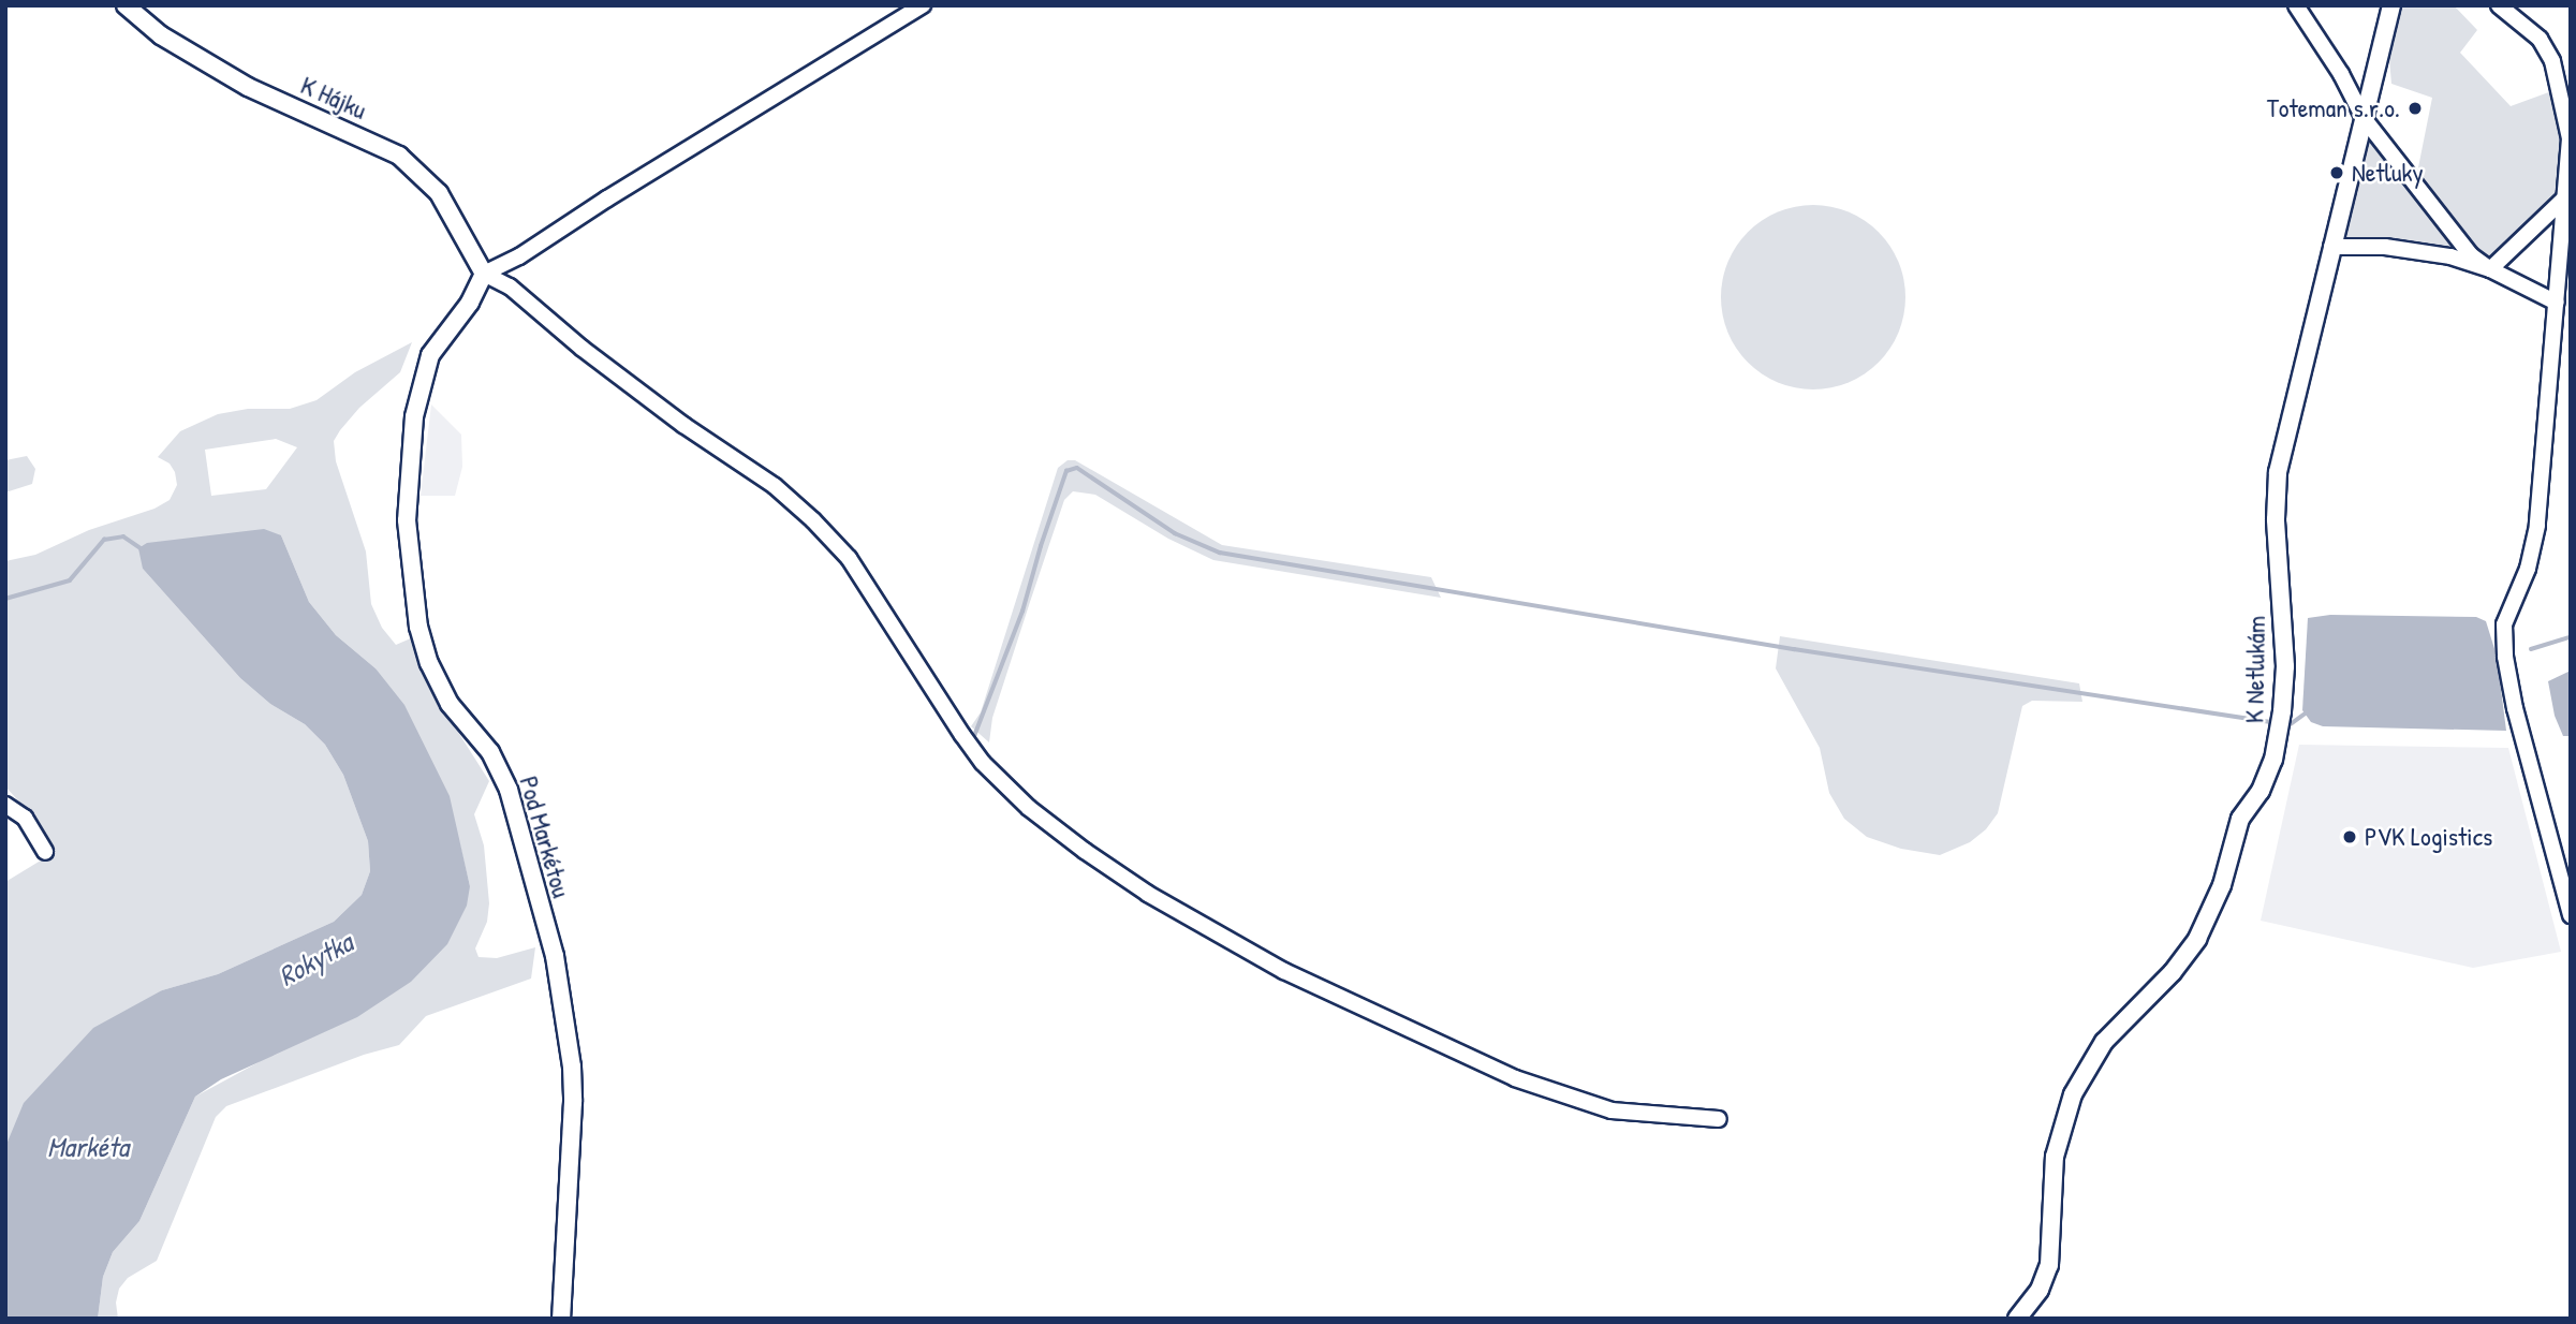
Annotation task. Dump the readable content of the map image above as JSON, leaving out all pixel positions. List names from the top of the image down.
{
  "streets": {
    "street": ["K Hájku", "K Netlukám", "Pod Markétou"]
  },
  "crossings": [
    ["K Hájku", "Pod Markétou"]
  ],
  "water": ["Rokytka", "Markéta"],
  "places": ["Toteman s.r.o.", "Netluky", "PVK Logistics"]
}
